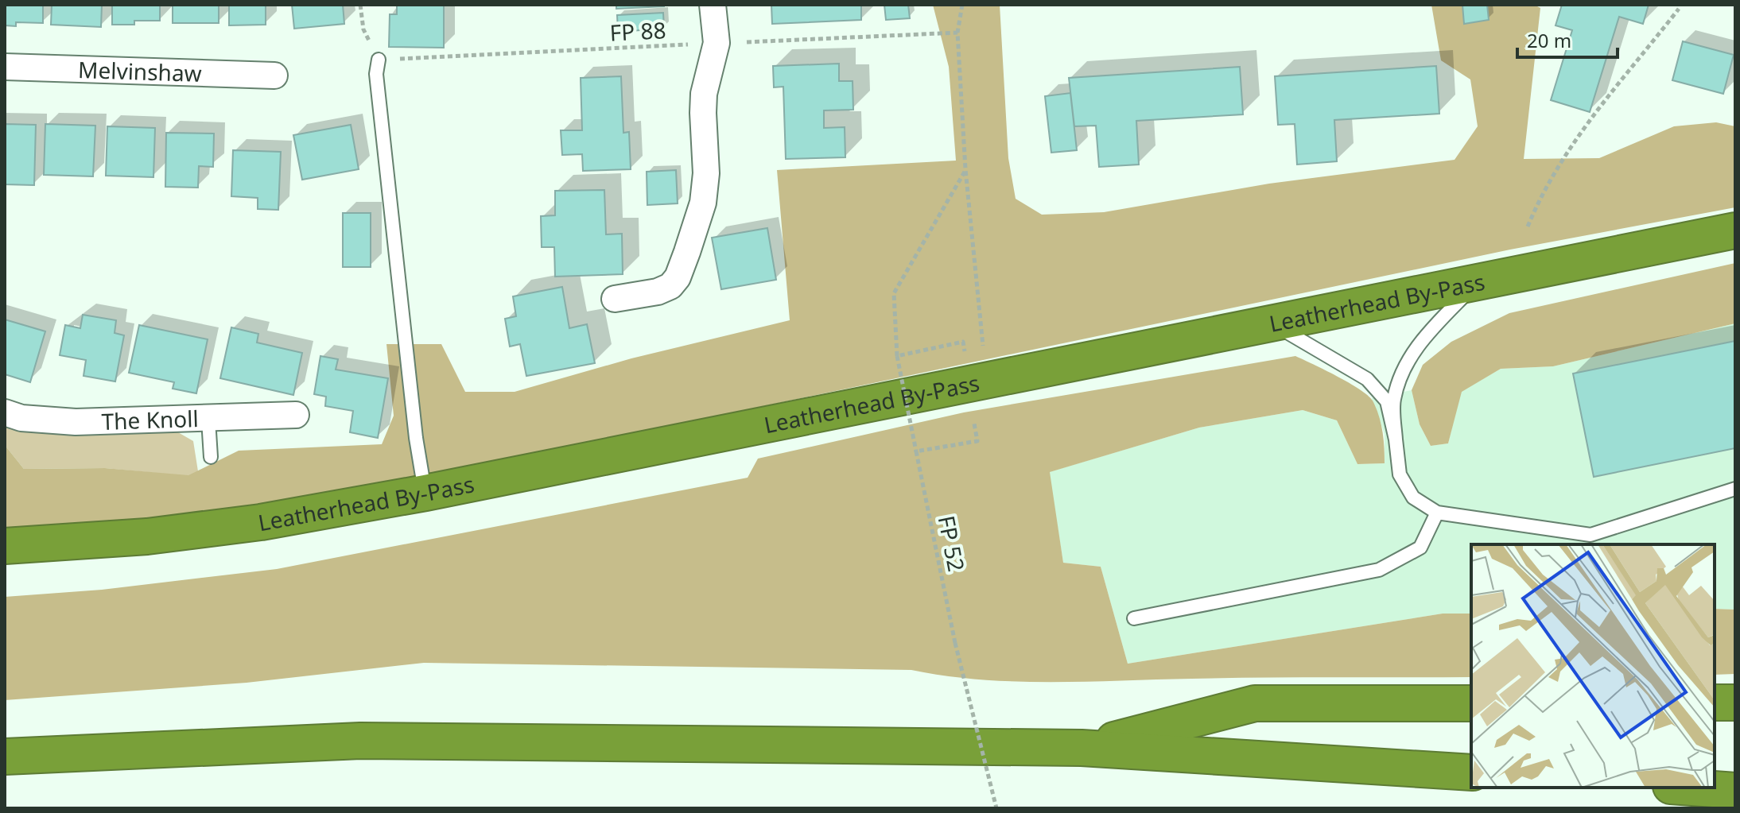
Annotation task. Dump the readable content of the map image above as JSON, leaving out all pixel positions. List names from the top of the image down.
{
  "streets": {
    "highway": ["Leatherhead By-Pass"],
    "street": ["Melvinshaw", "The Knoll"],
    "path": ["FP 88", "FP 52"]
  },
  "scale_bar": "20 m"
}
